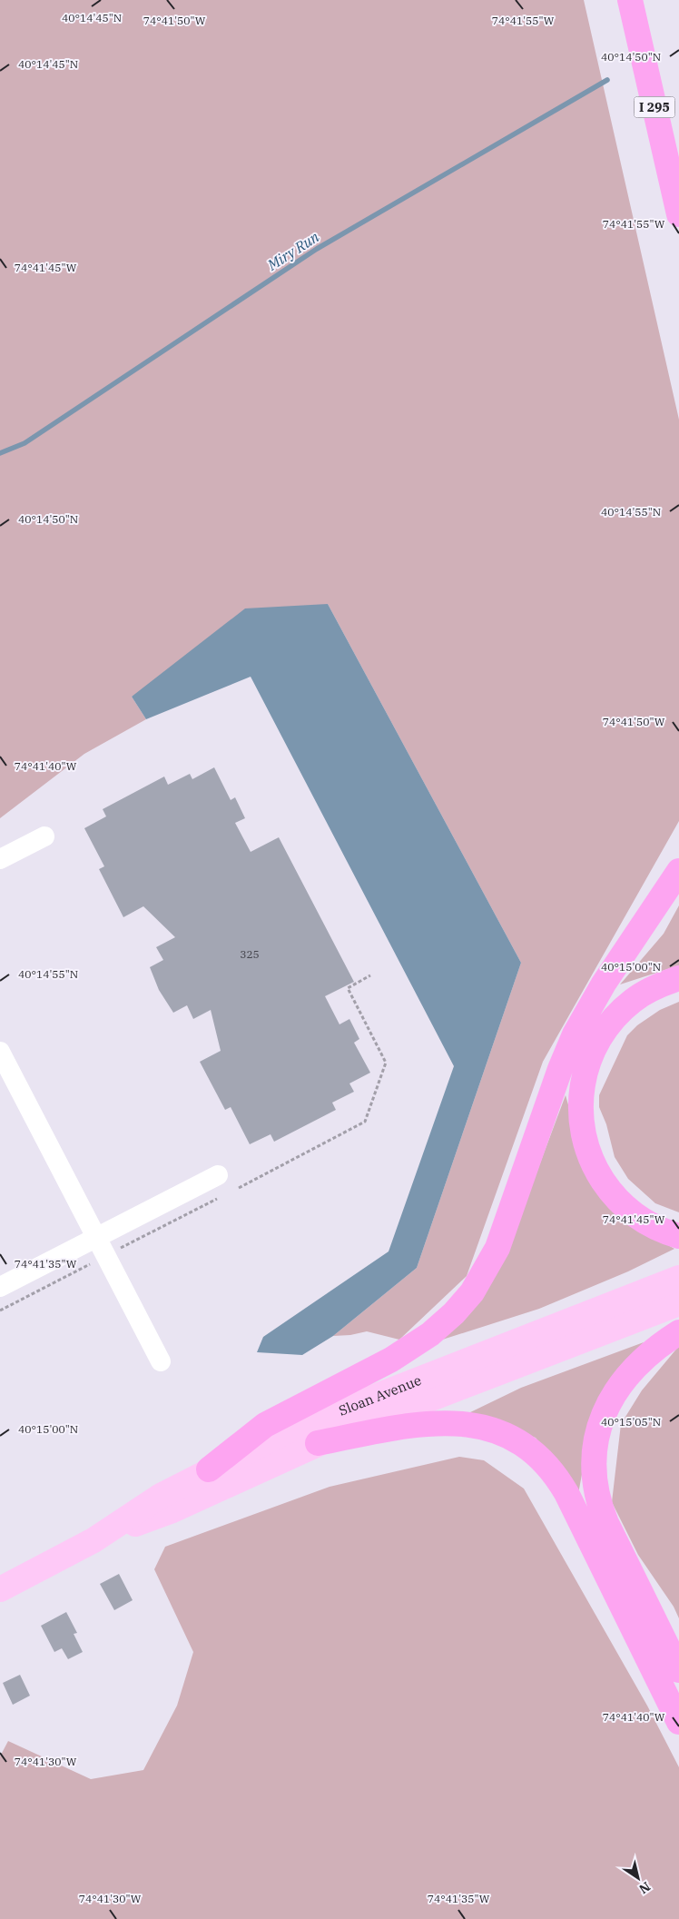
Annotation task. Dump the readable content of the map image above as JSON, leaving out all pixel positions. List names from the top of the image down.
{
  "streets": {
    "highway": ["I 295"],
    "main road": ["Sloan Avenue"]
  },
  "water": ["Miry Run"],
  "house_numbers": ["325"],
  "north": "bottom right",
  "coordinates": [
    "40°14'45\"N",
    "74°41'50\"W",
    "74°41'55\"W",
    "40°14'50\"N",
    "74°41'45\"W",
    "40°14'55\"N",
    "74°41'40\"W",
    "40°15'00\"N",
    "74°41'35\"W",
    "40°15'05\"N",
    "74°41'30\"W"
  ]
}
